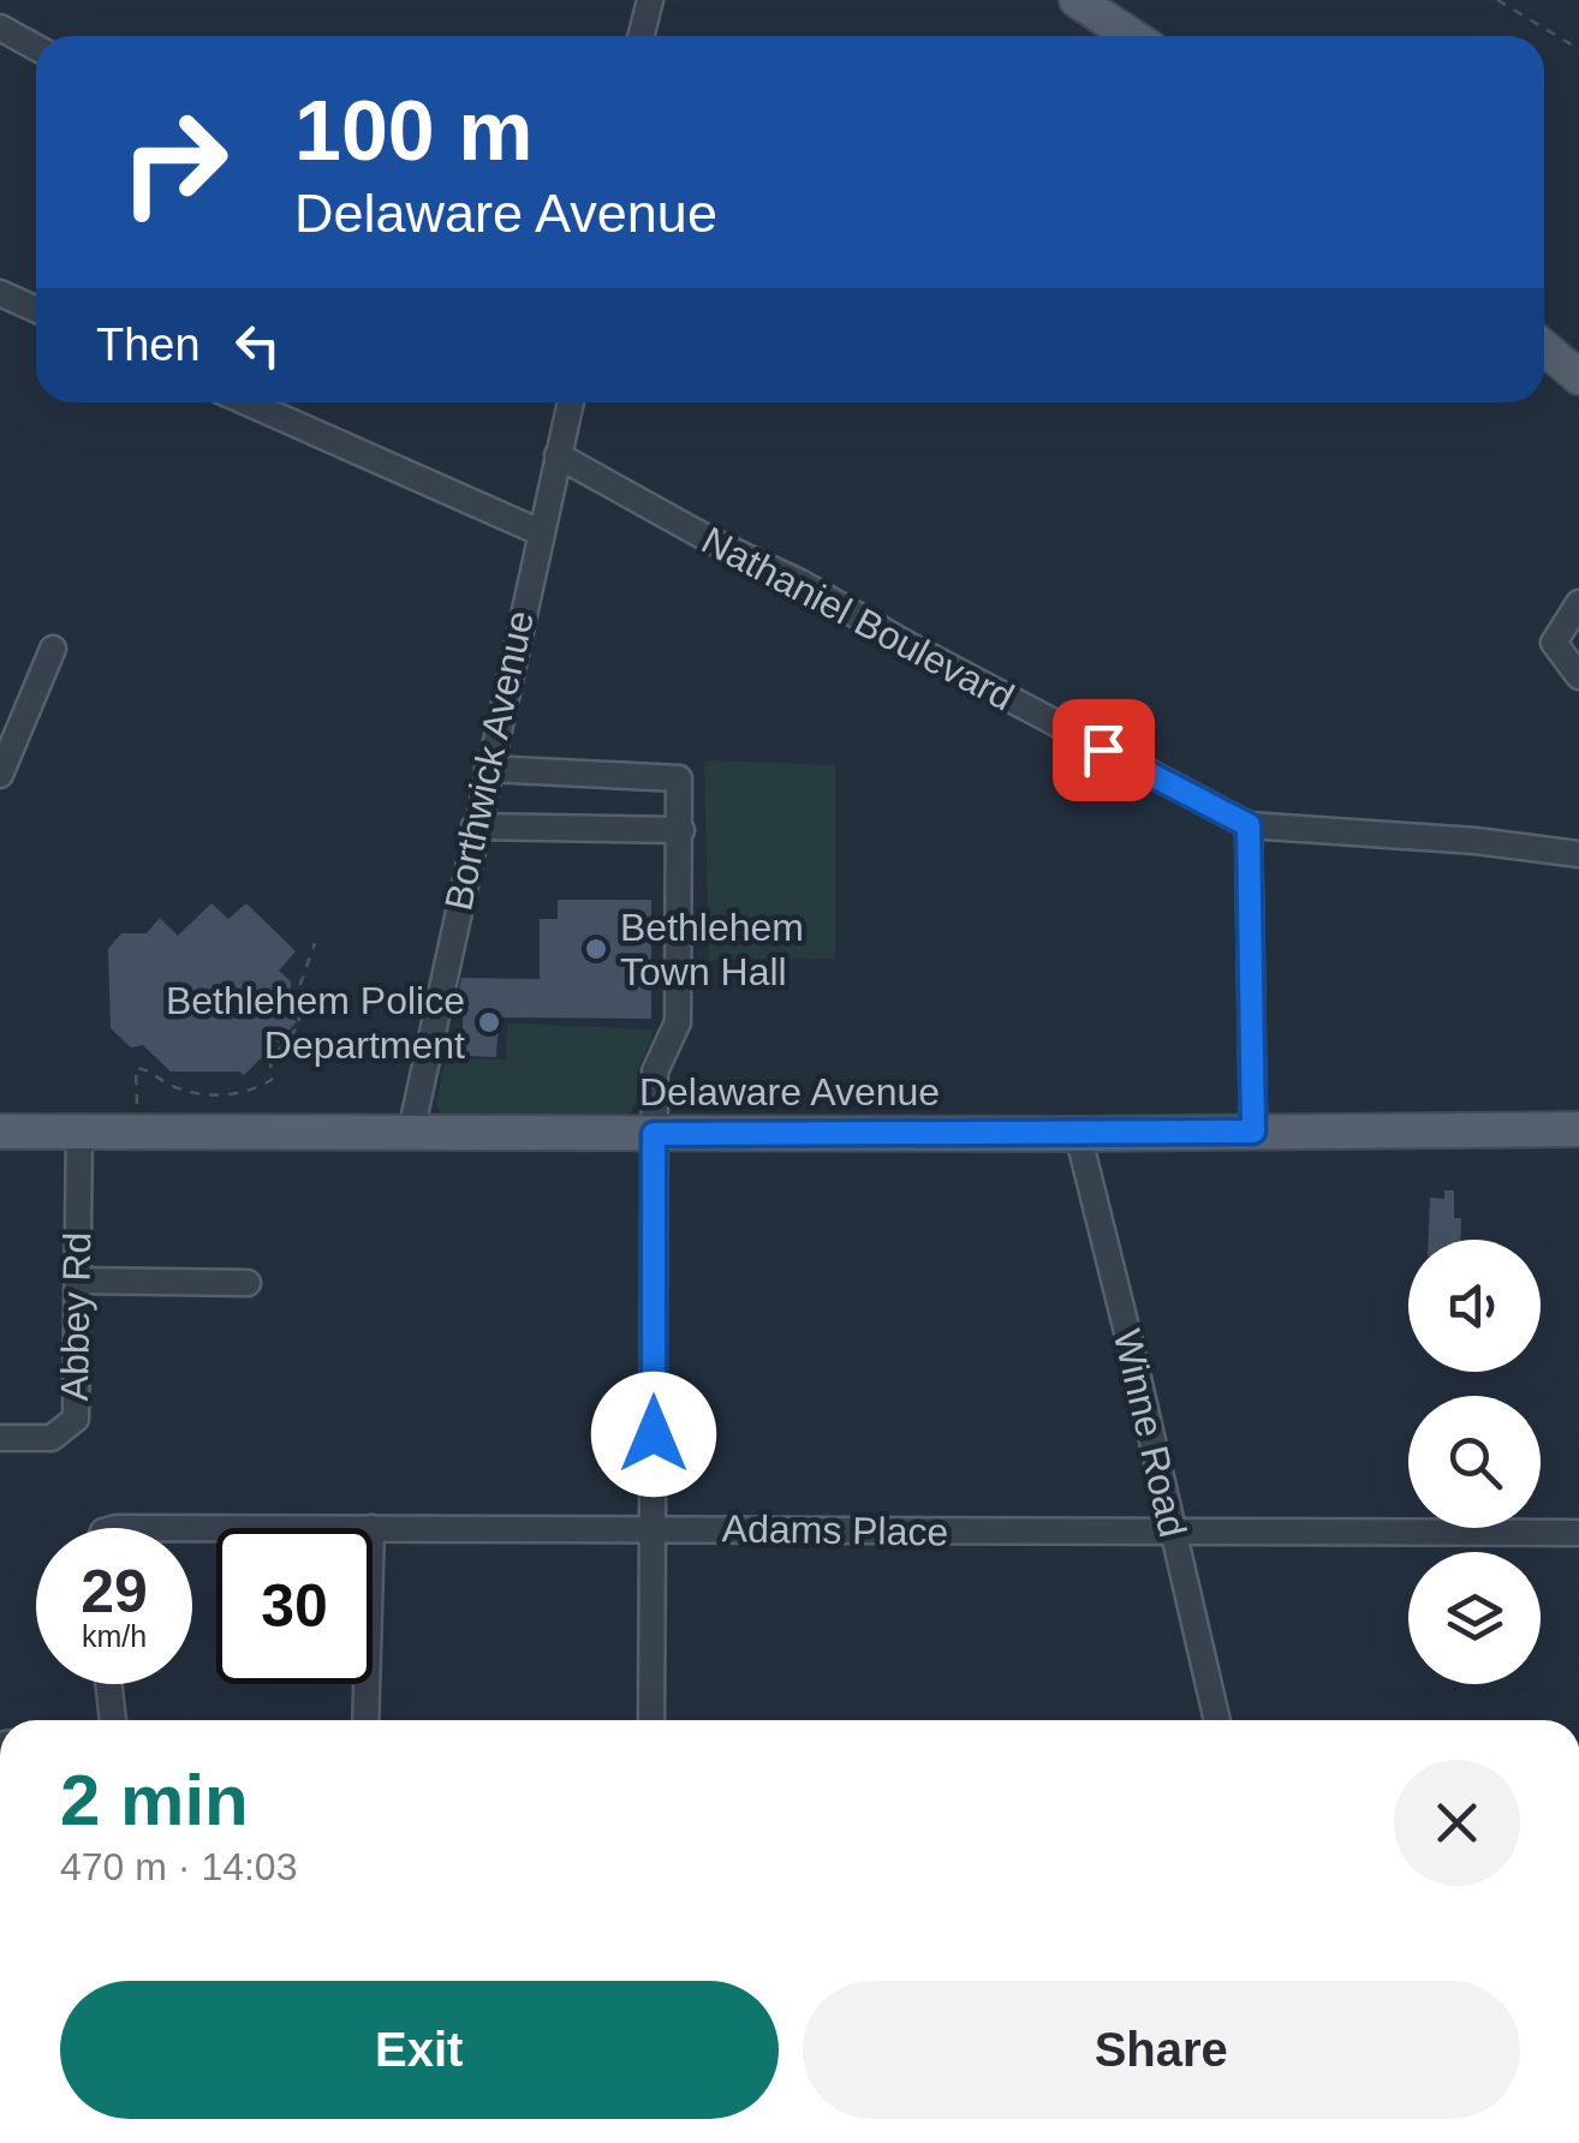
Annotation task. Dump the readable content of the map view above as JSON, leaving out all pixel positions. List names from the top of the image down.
{
  "streets": {
    "main road": ["Delaware Avenue"],
    "street": [
      "Nathaniel Boulevard",
      "Borthwick Avenue",
      "Abbey Rd",
      "Winne Road",
      "Adams Place"
    ]
  },
  "crossings": [
    ["Nathaniel Boulevard", "Borthwick Avenue"],
    ["Borthwick Avenue", "Delaware Avenue"],
    ["Delaware Avenue", "Abbey Rd"],
    ["Delaware Avenue", "Winne Road"],
    ["Winne Road", "Adams Place"]
  ],
  "places": ["Bethlehem Town Hall", "Bethlehem Police Department"],
  "page": {
    "turn": ["100 m", "Delaware Avenue"],
    "then": "Then",
    "speed": "29 km/h",
    "limit": "30",
    "heading": ["2 min", "470 m · 14:03"],
    "buttons": ["Exit", "Share"]
  }
}
